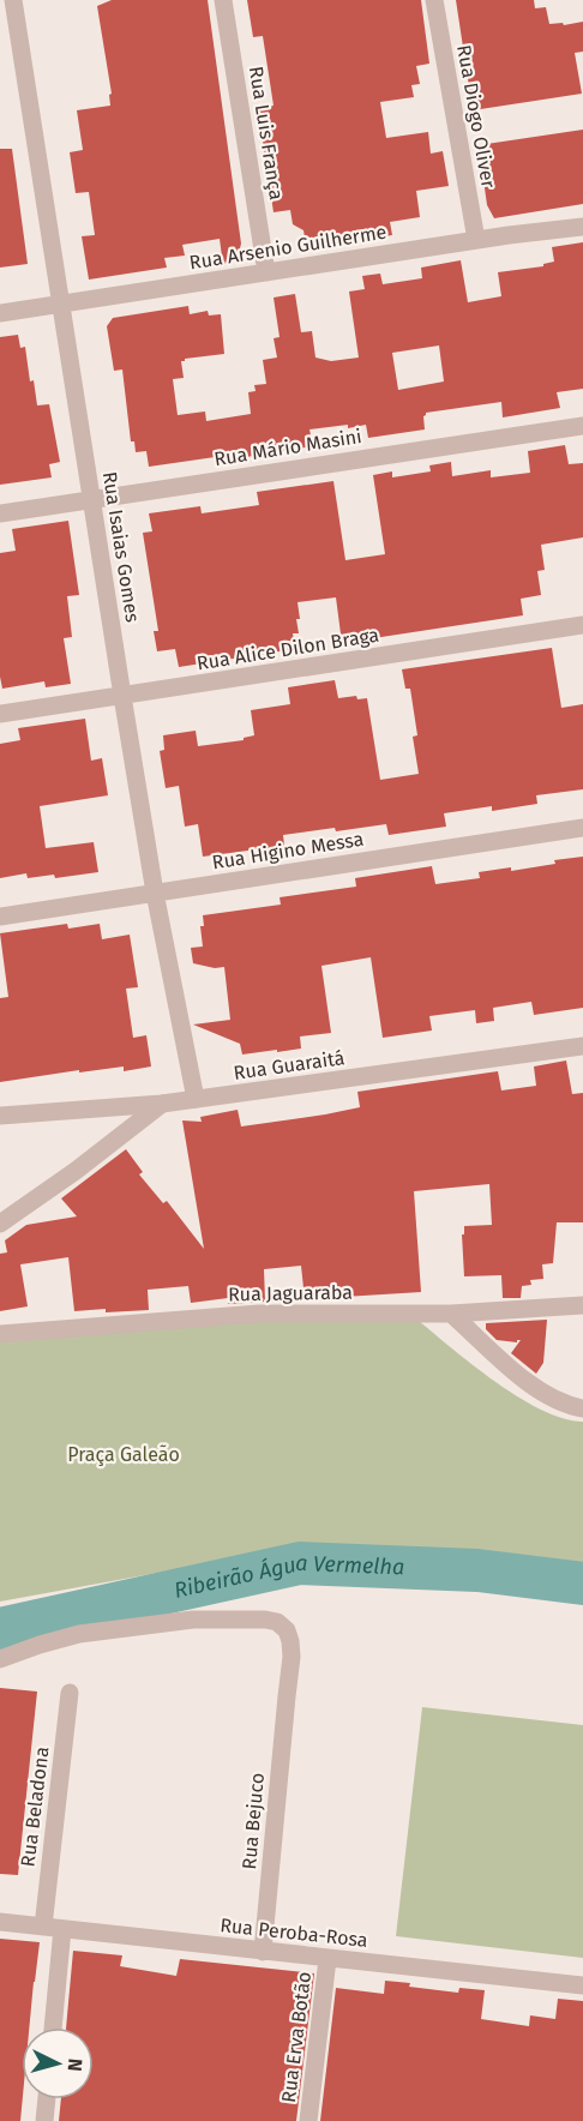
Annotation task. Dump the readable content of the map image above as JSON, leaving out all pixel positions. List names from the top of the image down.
{
  "streets": {
    "street": [
      "Rua Diogo Oliver",
      "Rua Luis França",
      "Rua Arsenio Guilherme",
      "Rua Mário Masini",
      "Rua Isaias Gomes",
      "Rua Alice Dilon Braga",
      "Rua Higino Messa",
      "Rua Guaraitá",
      "Rua Jaguaraba",
      "Rua Beladona",
      "Rua Bejuco",
      "Rua Peroba-Rosa",
      "Rua Erva Botão"
    ]
  },
  "crossings": [
    ["Rua Diogo Oliver", "Rua Arsenio Guilherme"],
    ["Rua Luis França", "Rua Arsenio Guilherme"],
    ["Rua Arsenio Guilherme", "Rua Isaias Gomes"],
    ["Rua Mário Masini", "Rua Isaias Gomes"],
    ["Rua Isaias Gomes", "Rua Alice Dilon Braga"],
    ["Rua Isaias Gomes", "Rua Higino Messa"],
    ["Rua Isaias Gomes", "Rua Guaraitá"],
    ["Rua Beladona", "Rua Peroba-Rosa"],
    ["Rua Bejuco", "Rua Peroba-Rosa"],
    ["Rua Peroba-Rosa", "Rua Erva Botão"]
  ],
  "water": ["Ribeirão Água Vermelha"],
  "parks": ["Praça Galeão"],
  "north": "right"
}
